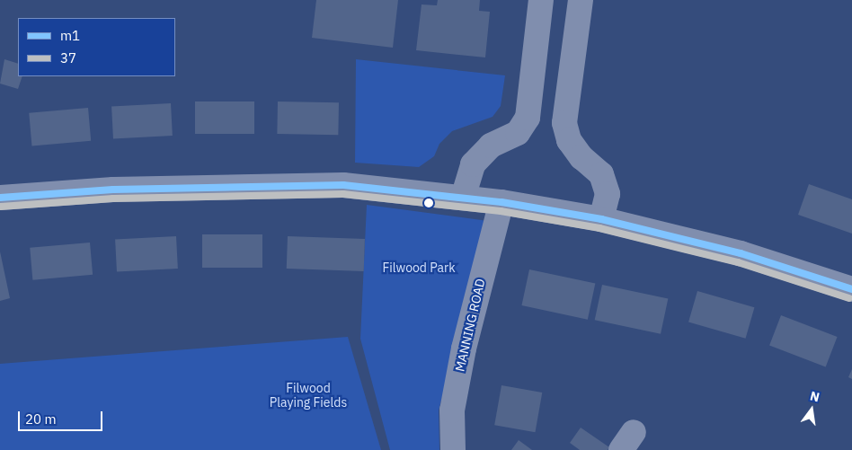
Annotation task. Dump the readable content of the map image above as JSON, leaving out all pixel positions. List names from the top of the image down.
{
  "streets": {
    "street": ["MANNING ROAD"]
  },
  "parks": ["Filwood Park", "Filwood Playing Fields"],
  "lines": ["transit line m1", "transit line 37"],
  "legend": ["m1", "37"],
  "scale_bar": "20 m",
  "north": "top"
}
